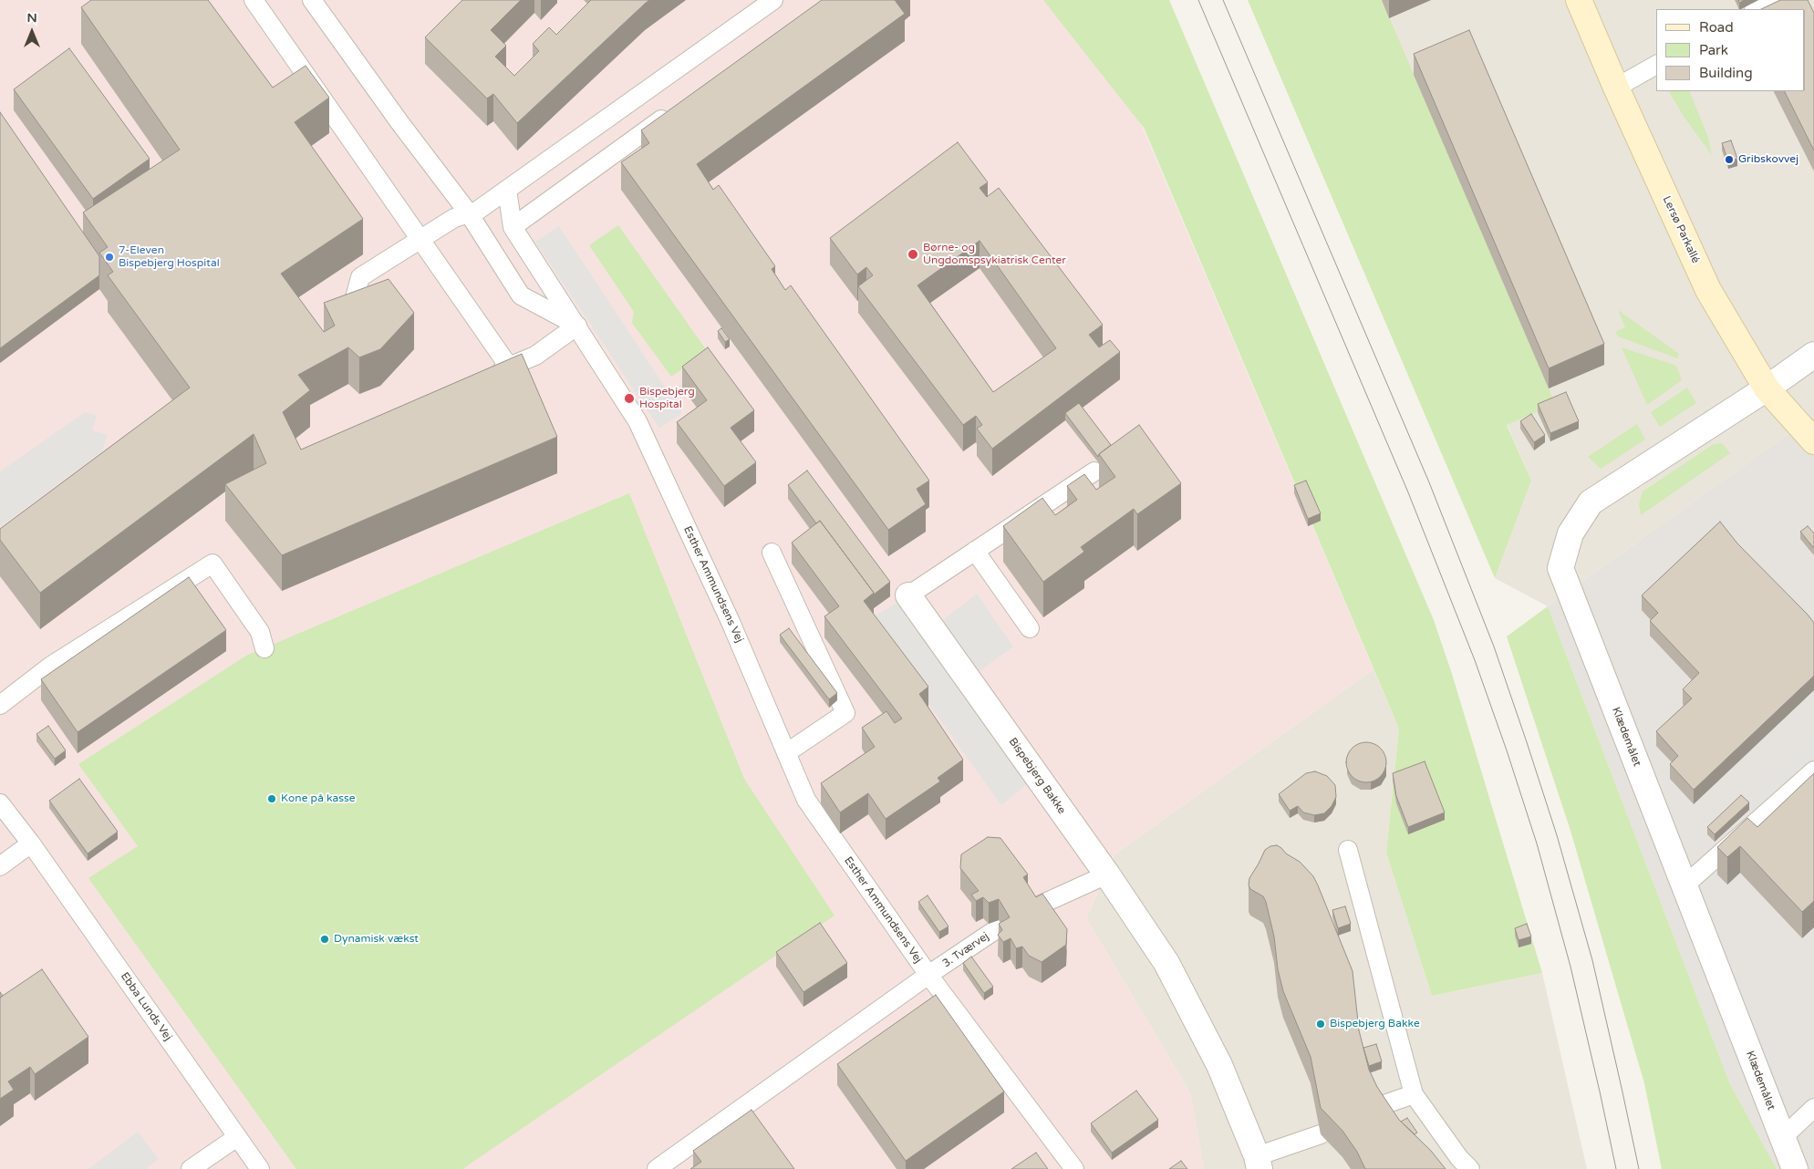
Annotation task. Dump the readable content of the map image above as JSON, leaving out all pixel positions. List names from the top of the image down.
{
  "streets": {
    "street": ["Lersø Parkallé", "Klædemålet", "Bispebjerg Bakke"],
    "lane": ["Esther Ammundsens Vej", "3. Tværvej", "Ebba Lunds Vej"]
  },
  "crossings": [
    ["Lersø Parkallé", "Klædemålet"],
    ["Esther Ammundsens Vej", "3. Tværvej"]
  ],
  "places": [
    "Gribskovvej",
    "Børne- og Ungdomspsykiatrisk Center",
    "7-Eleven Bispebjerg Hospital",
    "Bispebjerg Hospital",
    "Kone på kasse",
    "Dynamisk vækst",
    "Bispebjerg Bakke"
  ],
  "legend": ["Road", "Park", "Building"],
  "north": "top"
}
